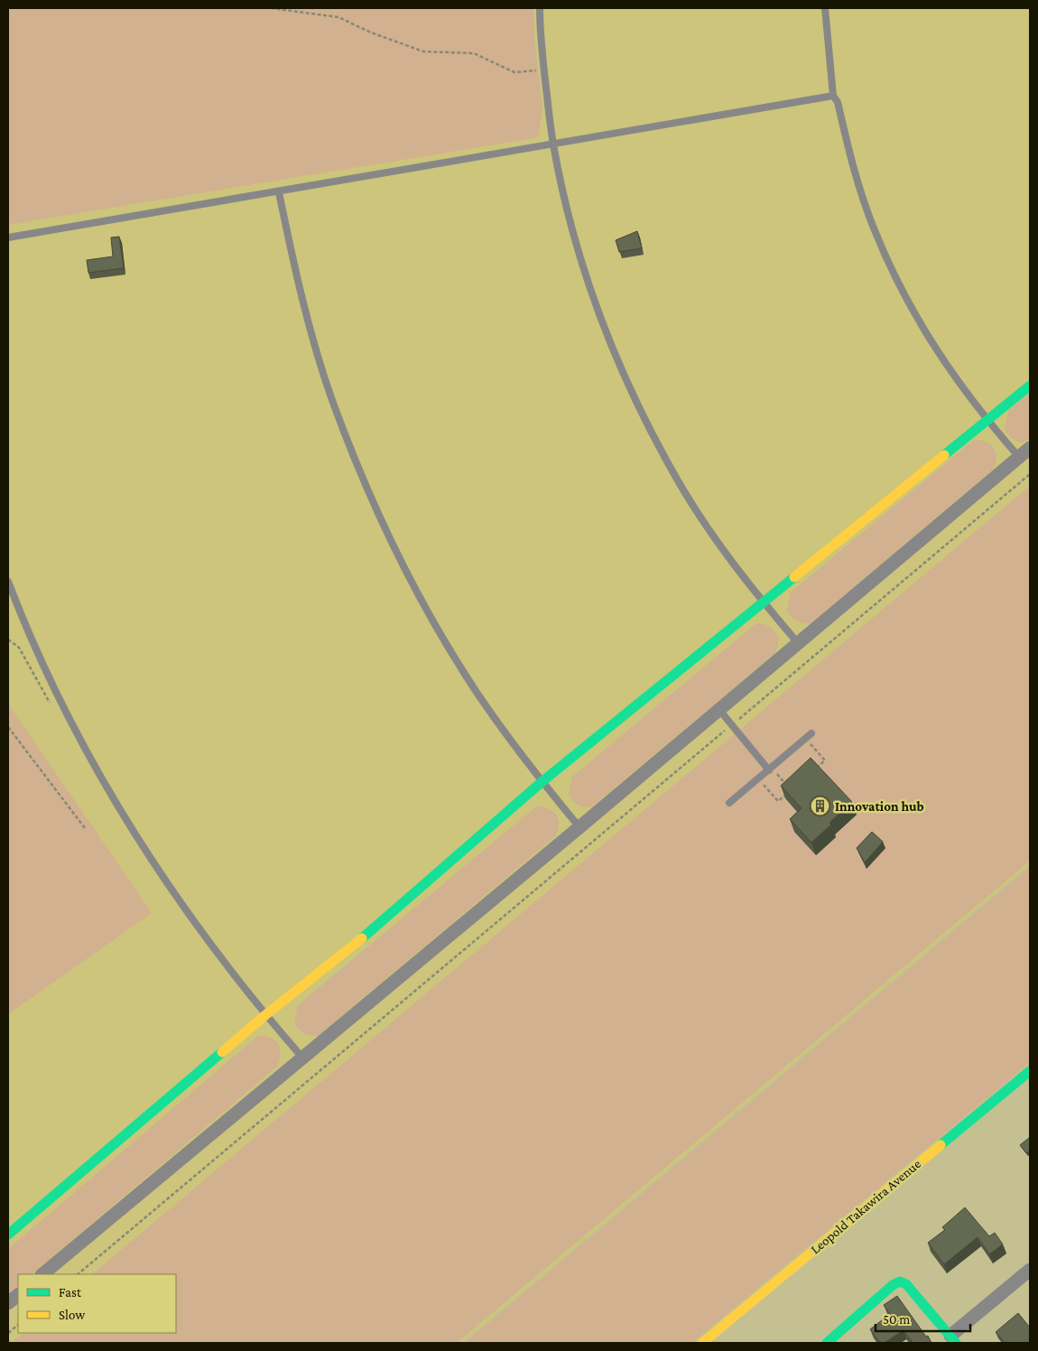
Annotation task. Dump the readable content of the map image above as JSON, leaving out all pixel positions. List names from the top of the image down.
{
  "streets": {
    "main road": ["Leopold Takawira Avenue"]
  },
  "places": {
    "building": ["Innovation hub"]
  },
  "legend": ["Fast", "Slow"],
  "scale_bar": "50 m"
}
